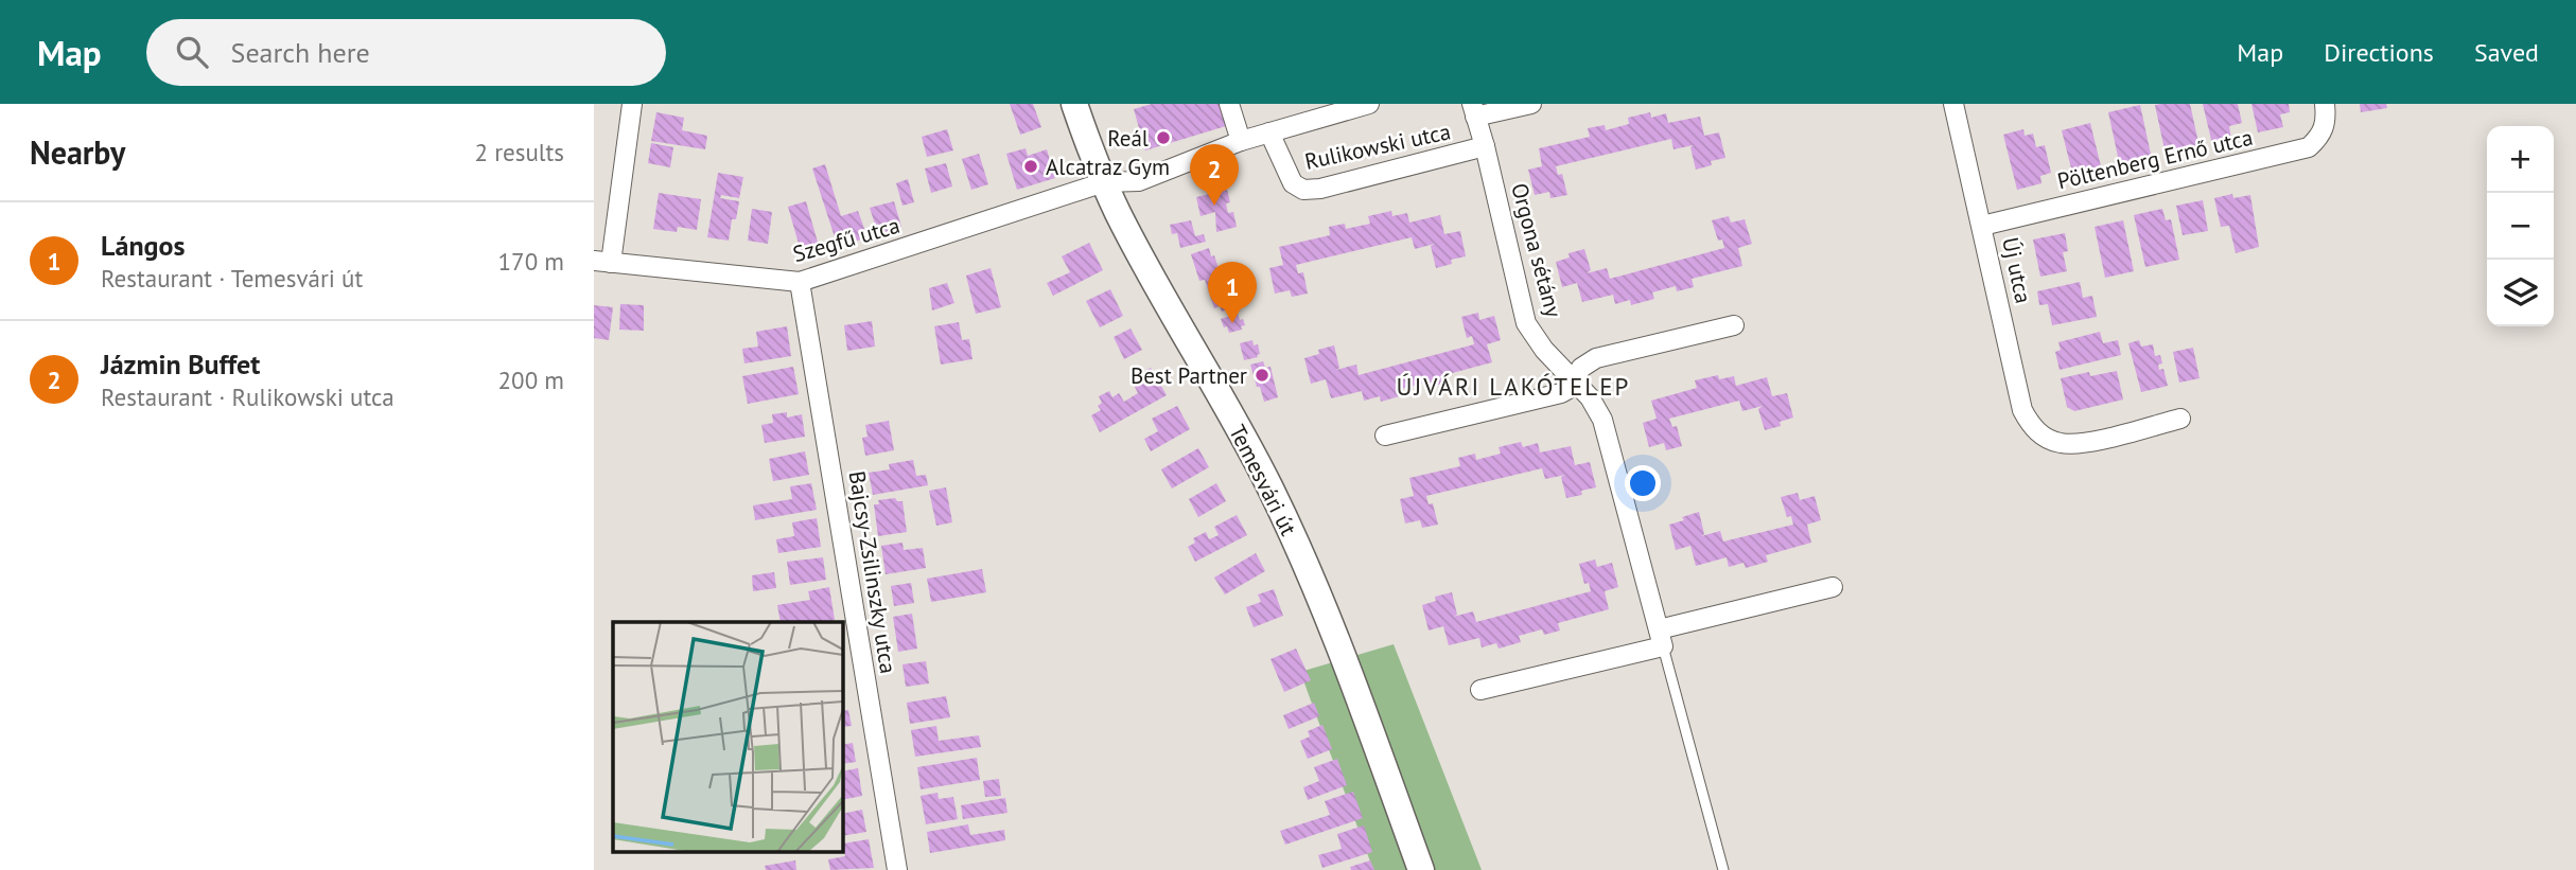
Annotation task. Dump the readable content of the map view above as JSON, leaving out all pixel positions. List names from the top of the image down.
{
  "streets": {
    "street": [
      "Rulikowski utca",
      "Pöltenberg Ernő utca",
      "Szegfű utca",
      "Orgona sétány",
      "Új utca",
      "Temesvári út",
      "Bajcsy-Zsilinszky utca"
    ]
  },
  "crossings": [
    ["Rulikowski utca", "Szegfű utca"],
    ["Rulikowski utca", "Orgona sétány"],
    ["Rulikowski utca", "Temesvári út"],
    ["Pöltenberg Ernő utca", "Új utca"],
    ["Szegfű utca", "Temesvári út"],
    ["Szegfű utca", "Bajcsy-Zsilinszky utca"]
  ],
  "districts": ["ÚJVÁRI LAKÓTELEP"],
  "places": ["Reál", "Alcatraz Gym", "Best Partner"],
  "page": {
    "header": "Map",
    "search": "Search here",
    "nav": ["Map", "Directions", "Saved"],
    "heading": ["Nearby", "2 results"],
    "map_buttons": ["+", "−"],
    "pins": ["2", "1"],
    "list": [
      {
        "mark": "1",
        "name": "Lángos",
        "note": "Restaurant · Temesvári út",
        "value": "170 m"
      },
      {
        "mark": "2",
        "name": "Jázmin Buffet",
        "note": "Restaurant · Rulikowski utca",
        "value": "200 m"
      }
    ]
  }
}
